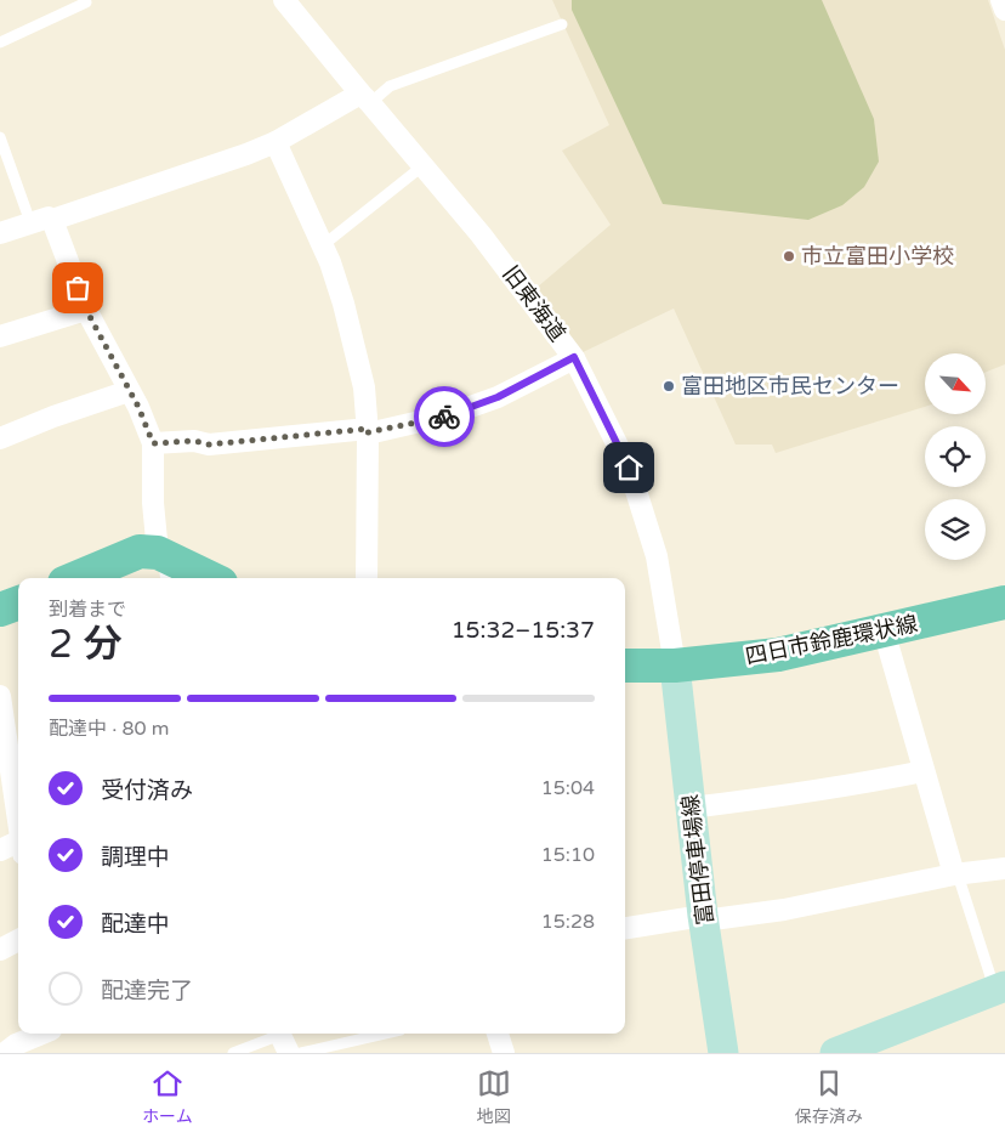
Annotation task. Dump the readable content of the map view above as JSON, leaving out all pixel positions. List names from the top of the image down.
{
  "streets": {
    "main road": ["四日市鈴鹿環状線", "富田停車場線"],
    "street": ["旧東海道"]
  },
  "crossings": [
    ["旧東海道", "四日市鈴鹿環状線"],
    ["旧東海道", "富田停車場線"],
    ["四日市鈴鹿環状線", "富田停車場線"]
  ],
  "places": ["市立富田小学校", "富田地区市民センター"],
  "north": "bottom right",
  "page": {
    "heading": ["2 分", "到着まで", "15:32–15:37"],
    "bar": "配達中 · 80 m",
    "list": [
      ["受付済み", "15:04"],
      ["調理中", "15:10"],
      ["配達中", "15:28"],
      "配達完了"
    ],
    "tabs": ["ホーム", "地図", "保存済み"]
  }
}
